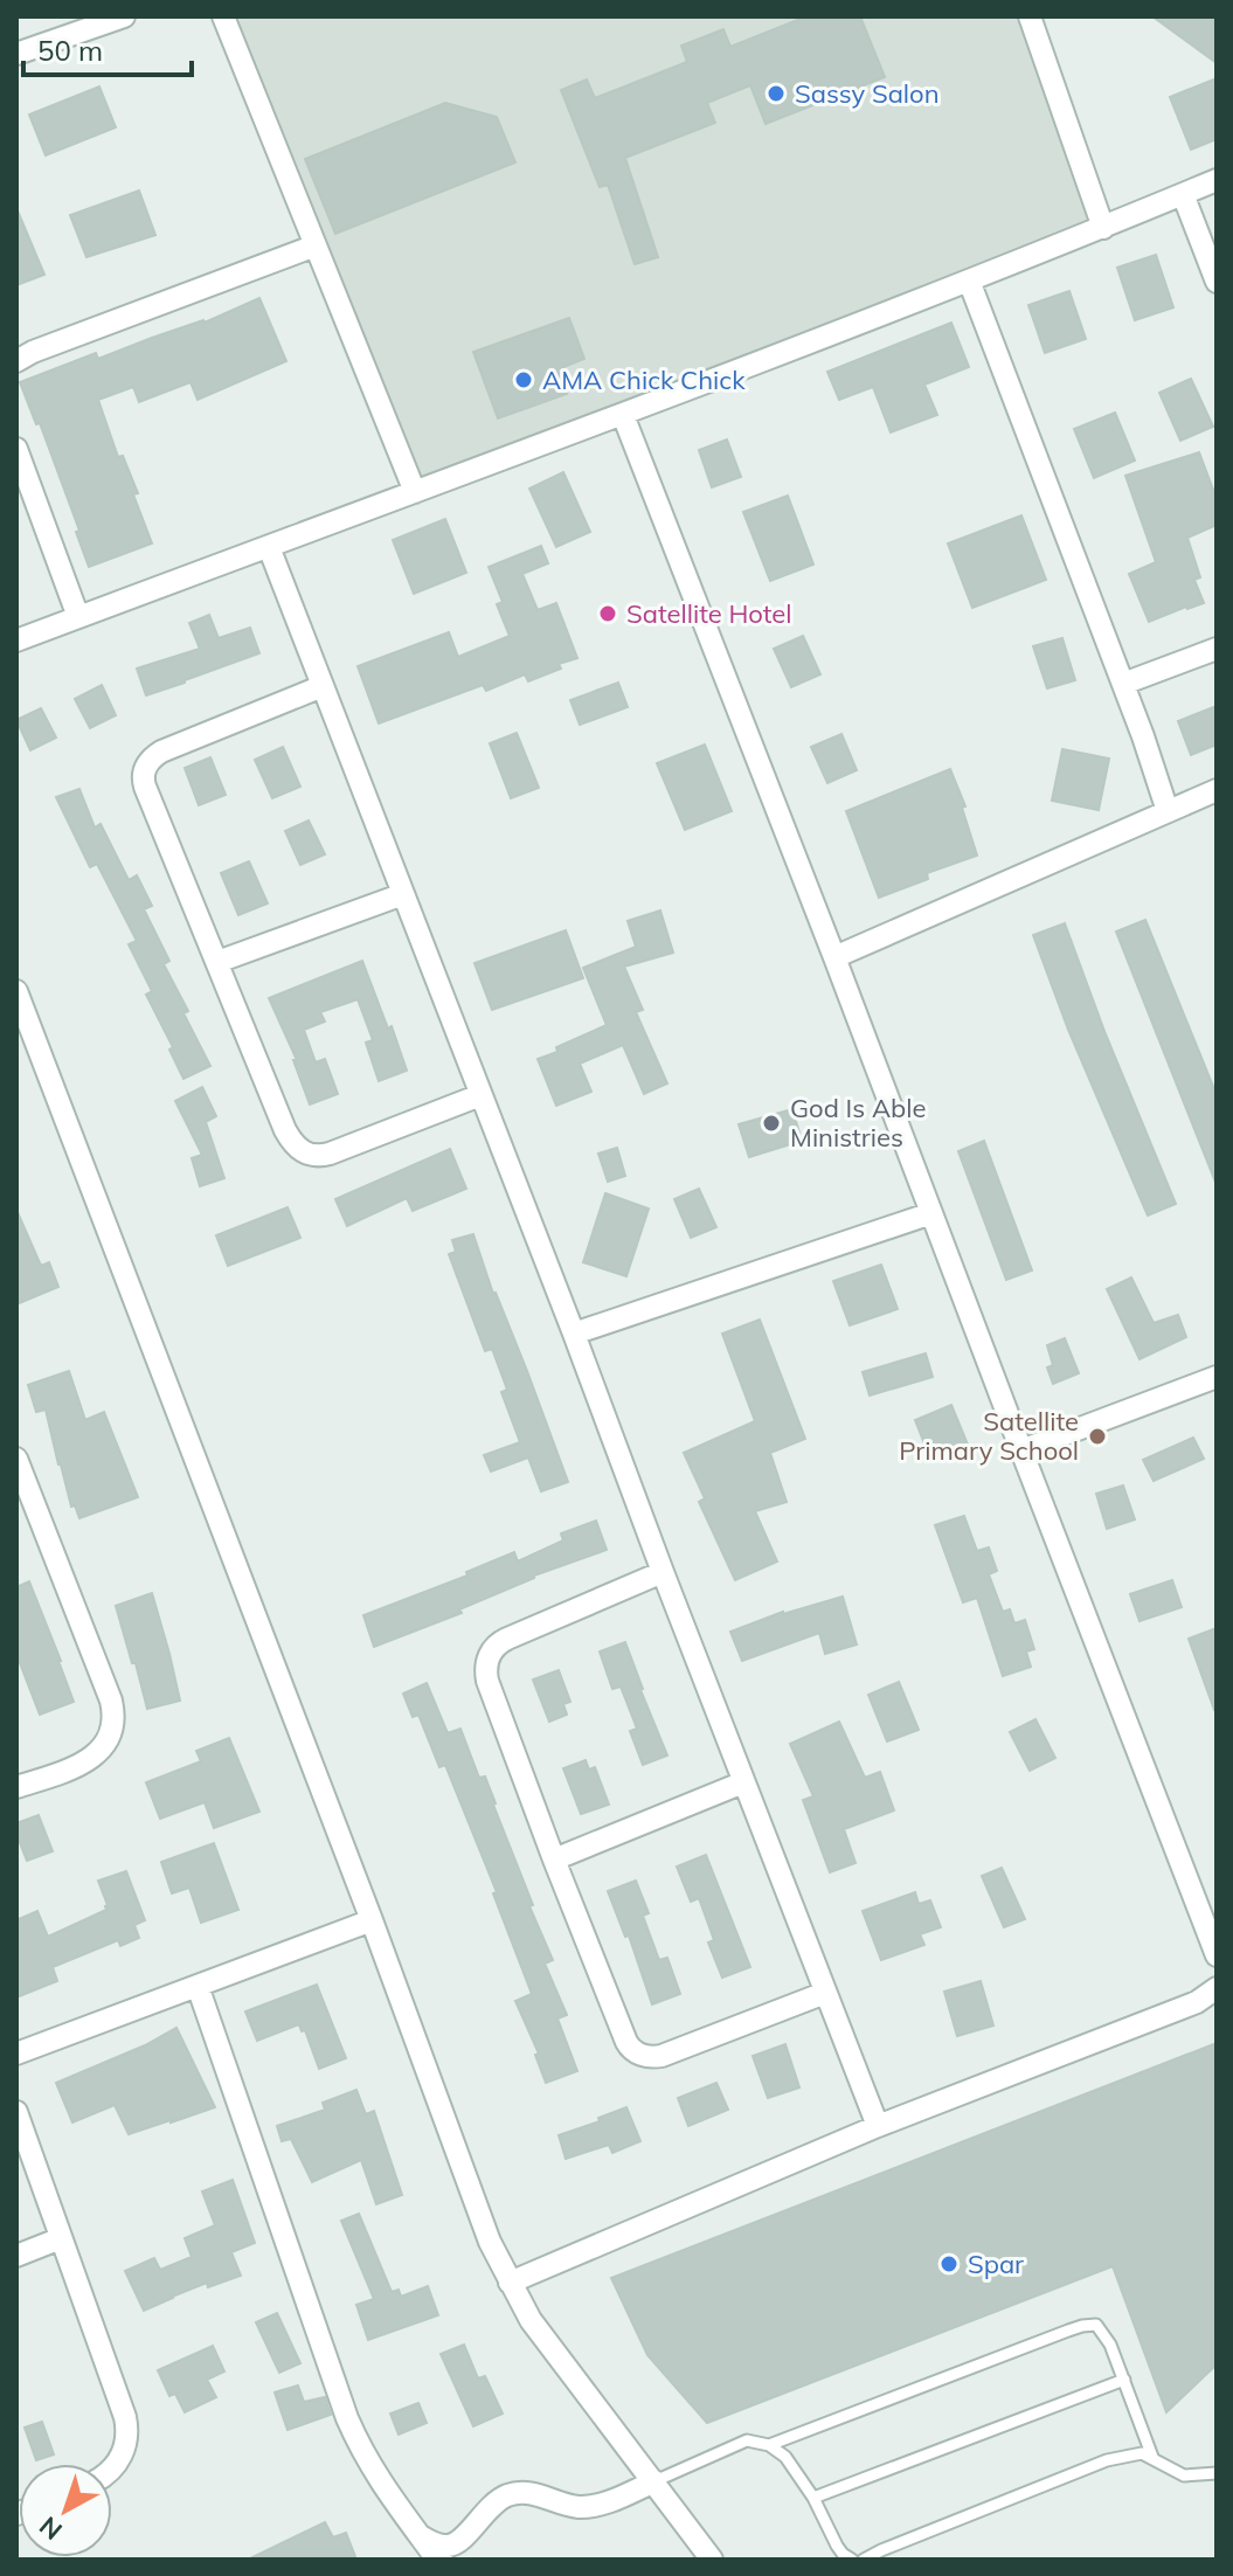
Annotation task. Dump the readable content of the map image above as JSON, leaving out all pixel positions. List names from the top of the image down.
{
  "places": [
    "Sassy Salon",
    "AMA Chick Chick",
    "Satellite Hotel",
    "God Is Able Ministries",
    "Satellite Primary School",
    "Spar"
  ],
  "scale_bar": "50 m",
  "north": "bottom left"
}
